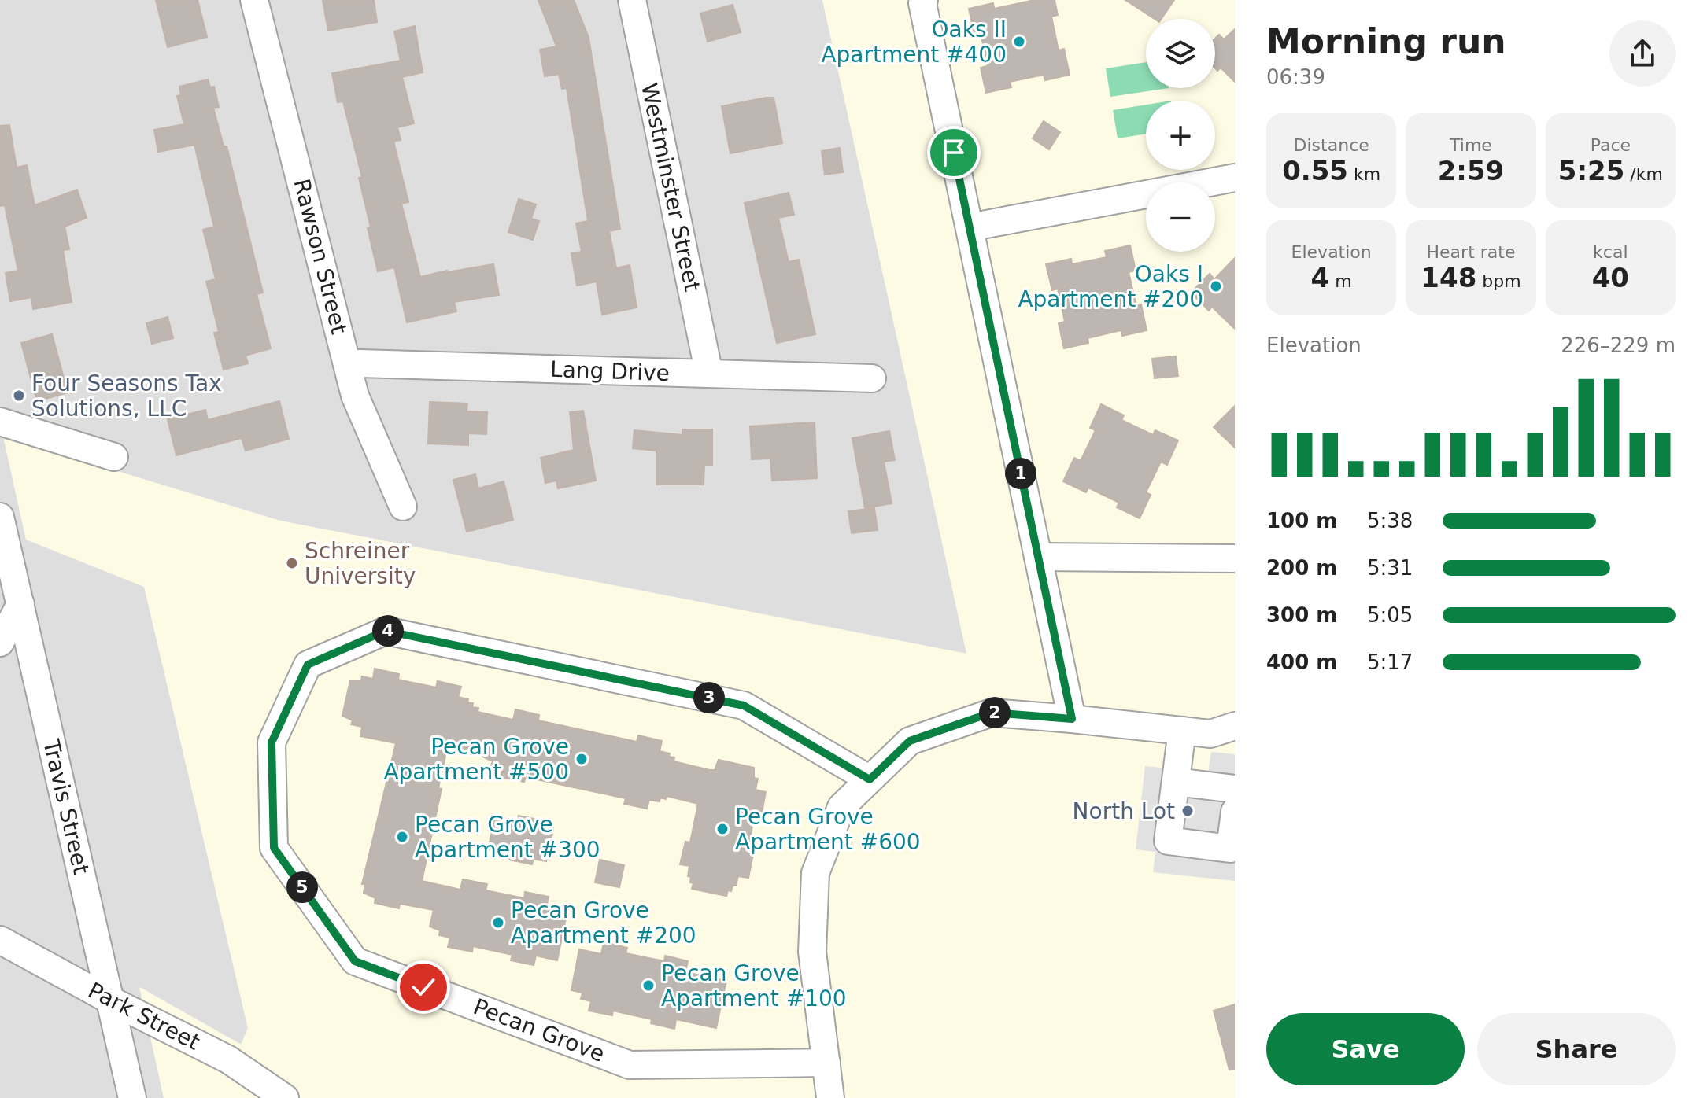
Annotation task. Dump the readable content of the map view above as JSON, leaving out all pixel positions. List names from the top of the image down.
{
  "streets": {
    "street": [
      "Westminster Street",
      "Rawson Street",
      "Lang Drive",
      "Travis Street",
      "Park Street",
      "Pecan Grove"
    ]
  },
  "crossings": [
    ["Westminster Street", "Lang Drive"],
    ["Rawson Street", "Lang Drive"],
    ["Travis Street", "Park Street"]
  ],
  "places": [
    "Oaks II Apartment #400",
    "Oaks I Apartment #200",
    "Four Seasons Tax Solutions, LLC",
    "Schreiner University",
    "Pecan Grove Apartment #500",
    "North Lot",
    "Pecan Grove Apartment #600",
    "Pecan Grove Apartment #300",
    "Pecan Grove Apartment #200",
    "Pecan Grove Apartment #100"
  ],
  "page": {
    "heading": ["Morning run", "06:39"],
    "map_buttons": ["+", "−"],
    "stats": [
      ["Distance", "0.55 km"],
      ["Time", "2:59"],
      ["Pace", "5:25 /km"],
      ["Elevation", "4 m"],
      ["Heart rate", "148 bpm"],
      ["kcal", "40"]
    ],
    "chart": ["Elevation", "226–229 m"],
    "pins": [
      "1",
      "4",
      "3",
      "2",
      "5"
    ],
    "list": [
      {
        "name": "100 m",
        "note": "5:38"
      },
      {
        "name": "200 m",
        "note": "5:31"
      },
      {
        "name": "300 m",
        "note": "5:05"
      },
      {
        "name": "400 m",
        "note": "5:17"
      }
    ],
    "buttons": ["Save", "Share"]
  }
}
